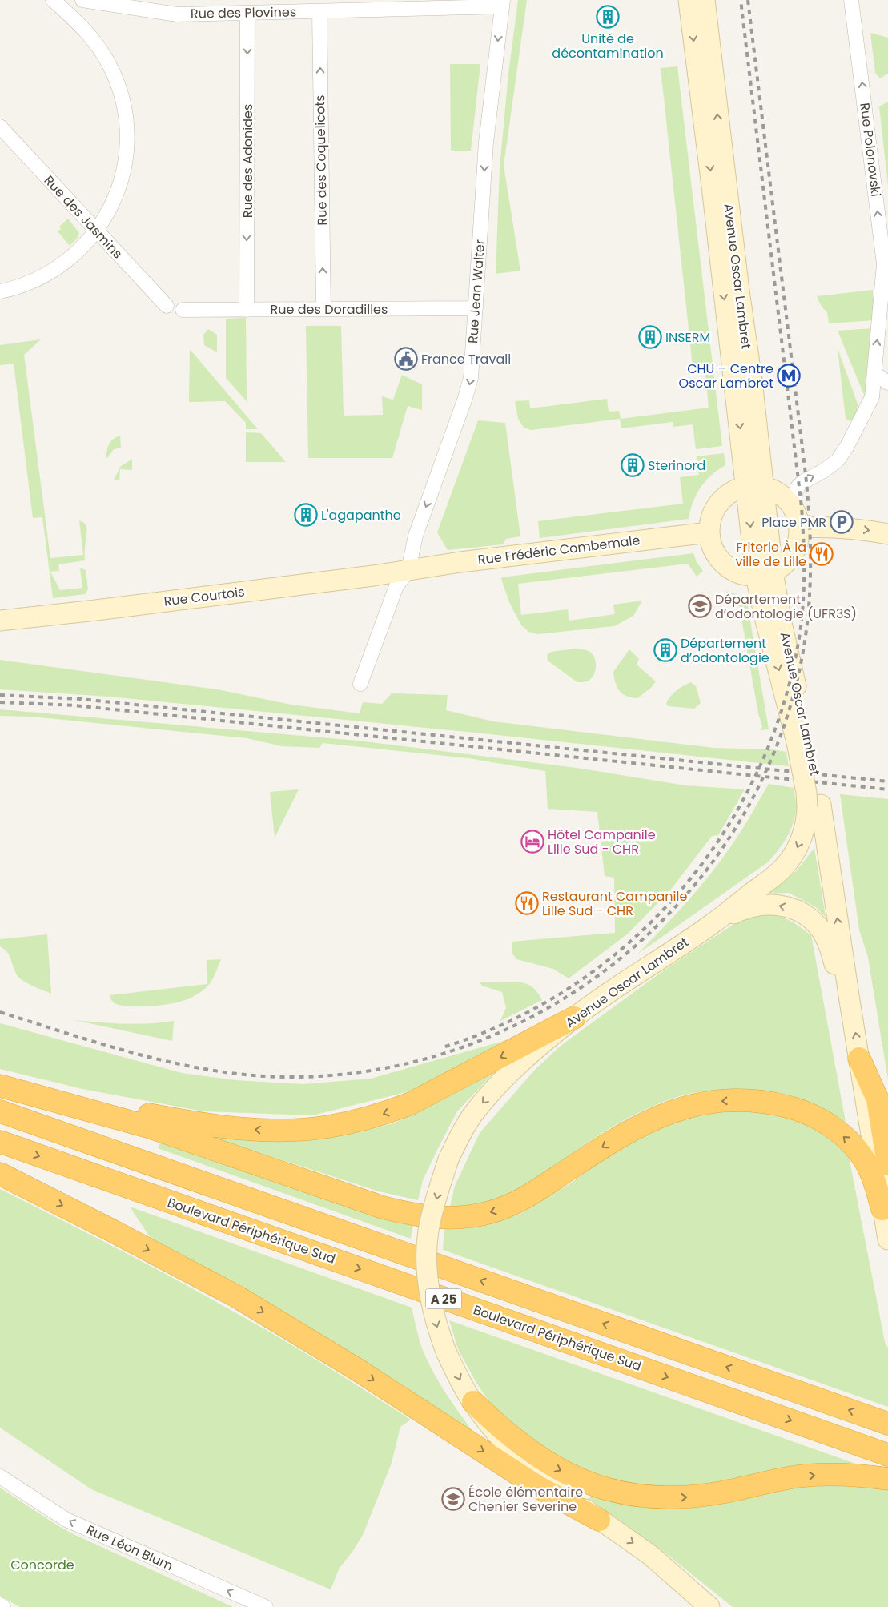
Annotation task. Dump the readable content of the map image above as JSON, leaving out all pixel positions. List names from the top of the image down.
{
  "streets": {
    "highway": ["Boulevard Périphérique Sud", "A 25"],
    "main road": ["Avenue Oscar Lambret", "Rue Frédéric Combemale", "Rue Courtois"],
    "street": [
      "Rue des Plovines",
      "Rue Polonovski",
      "Rue des Coquelicots",
      "Rue des Adonides",
      "Rue des Jasmins",
      "Rue Jean Walter",
      "Rue des Doradilles",
      "Rue Léon Blum"
    ]
  },
  "crossings": [
    ["Rue des Plovines", "Rue des Coquelicots"],
    ["Rue des Plovines", "Rue des Adonides"],
    ["Rue des Plovines", "Rue Jean Walter"],
    ["Rue des Coquelicots", "Rue des Doradilles"],
    ["Rue des Adonides", "Rue des Doradilles"],
    ["Rue Jean Walter", "Rue des Doradilles"],
    ["Rue Jean Walter", "Rue Frédéric Combemale"],
    ["Rue Jean Walter", "Rue Courtois"],
    ["Rue Frédéric Combemale", "Rue Courtois"]
  ],
  "one_way": [
    "Rue Polonovski",
    "Rue des Coquelicots",
    "Rue des Adonides",
    "Rue Jean Walter",
    "Rue Léon Blum"
  ],
  "parks": ["Concorde"],
  "places": {
    "building": [
      "Unité de décontamination",
      "INSERM",
      "Sterinord",
      "L'agapanthe",
      "Département d’odontologie"
    ],
    "public building": ["France Travail"],
    "metro station": ["CHU – Centre Oscar Lambret"],
    "parking": ["Place PMR"],
    "restaurant": ["Friterie À la ville de Lille", "Restaurant Campanile Lille Sud - CHR"],
    "school or university": ["Département d’odontologie (UFR3S)", "École élémentaire Chenier Severine"],
    "hotel": ["Hôtel Campanile Lille Sud - CHR"]
  }
}
